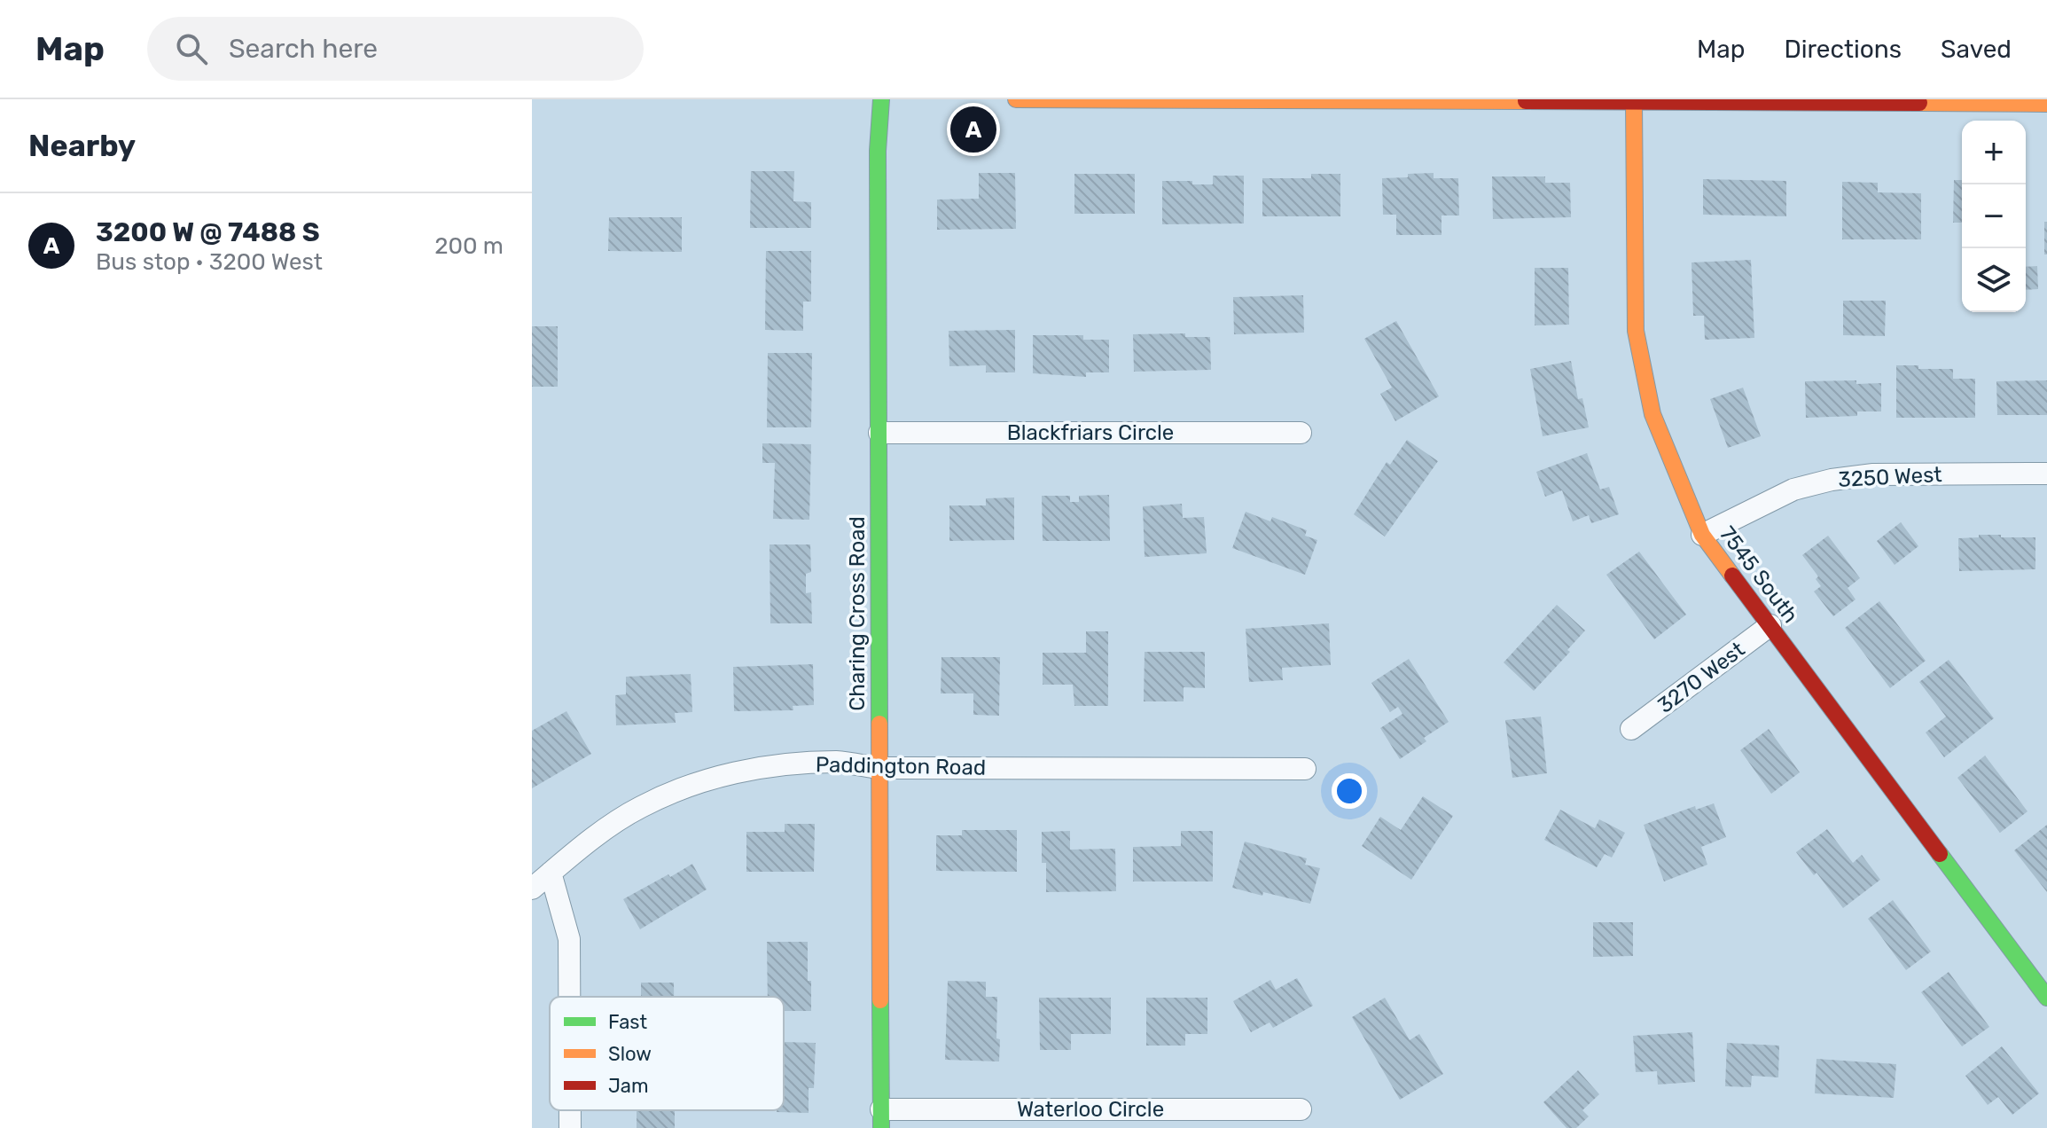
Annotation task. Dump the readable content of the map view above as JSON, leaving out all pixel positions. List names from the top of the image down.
{
  "streets": {
    "street": [
      "Blackfriars Circle",
      "3250 West",
      "7545 South",
      "Charing Cross Road",
      "3270 West",
      "Paddington Road",
      "Waterloo Circle"
    ]
  },
  "crossings": [
    ["Blackfriars Circle", "Charing Cross Road"],
    ["3250 West", "7545 South"],
    ["7545 South", "3270 West"],
    ["Charing Cross Road", "Paddington Road"],
    ["Charing Cross Road", "Waterloo Circle"]
  ],
  "legend": ["Fast", "Slow", "Jam"],
  "page": {
    "header": "Map",
    "search": "Search here",
    "nav": ["Map", "Directions", "Saved"],
    "heading": "Nearby",
    "pins": "A",
    "map_buttons": ["+", "−"],
    "list": [
      {
        "mark": "A",
        "name": "3200 W @ 7488 S",
        "note": "Bus stop · 3200 West",
        "value": "200 m"
      }
    ]
  }
}
